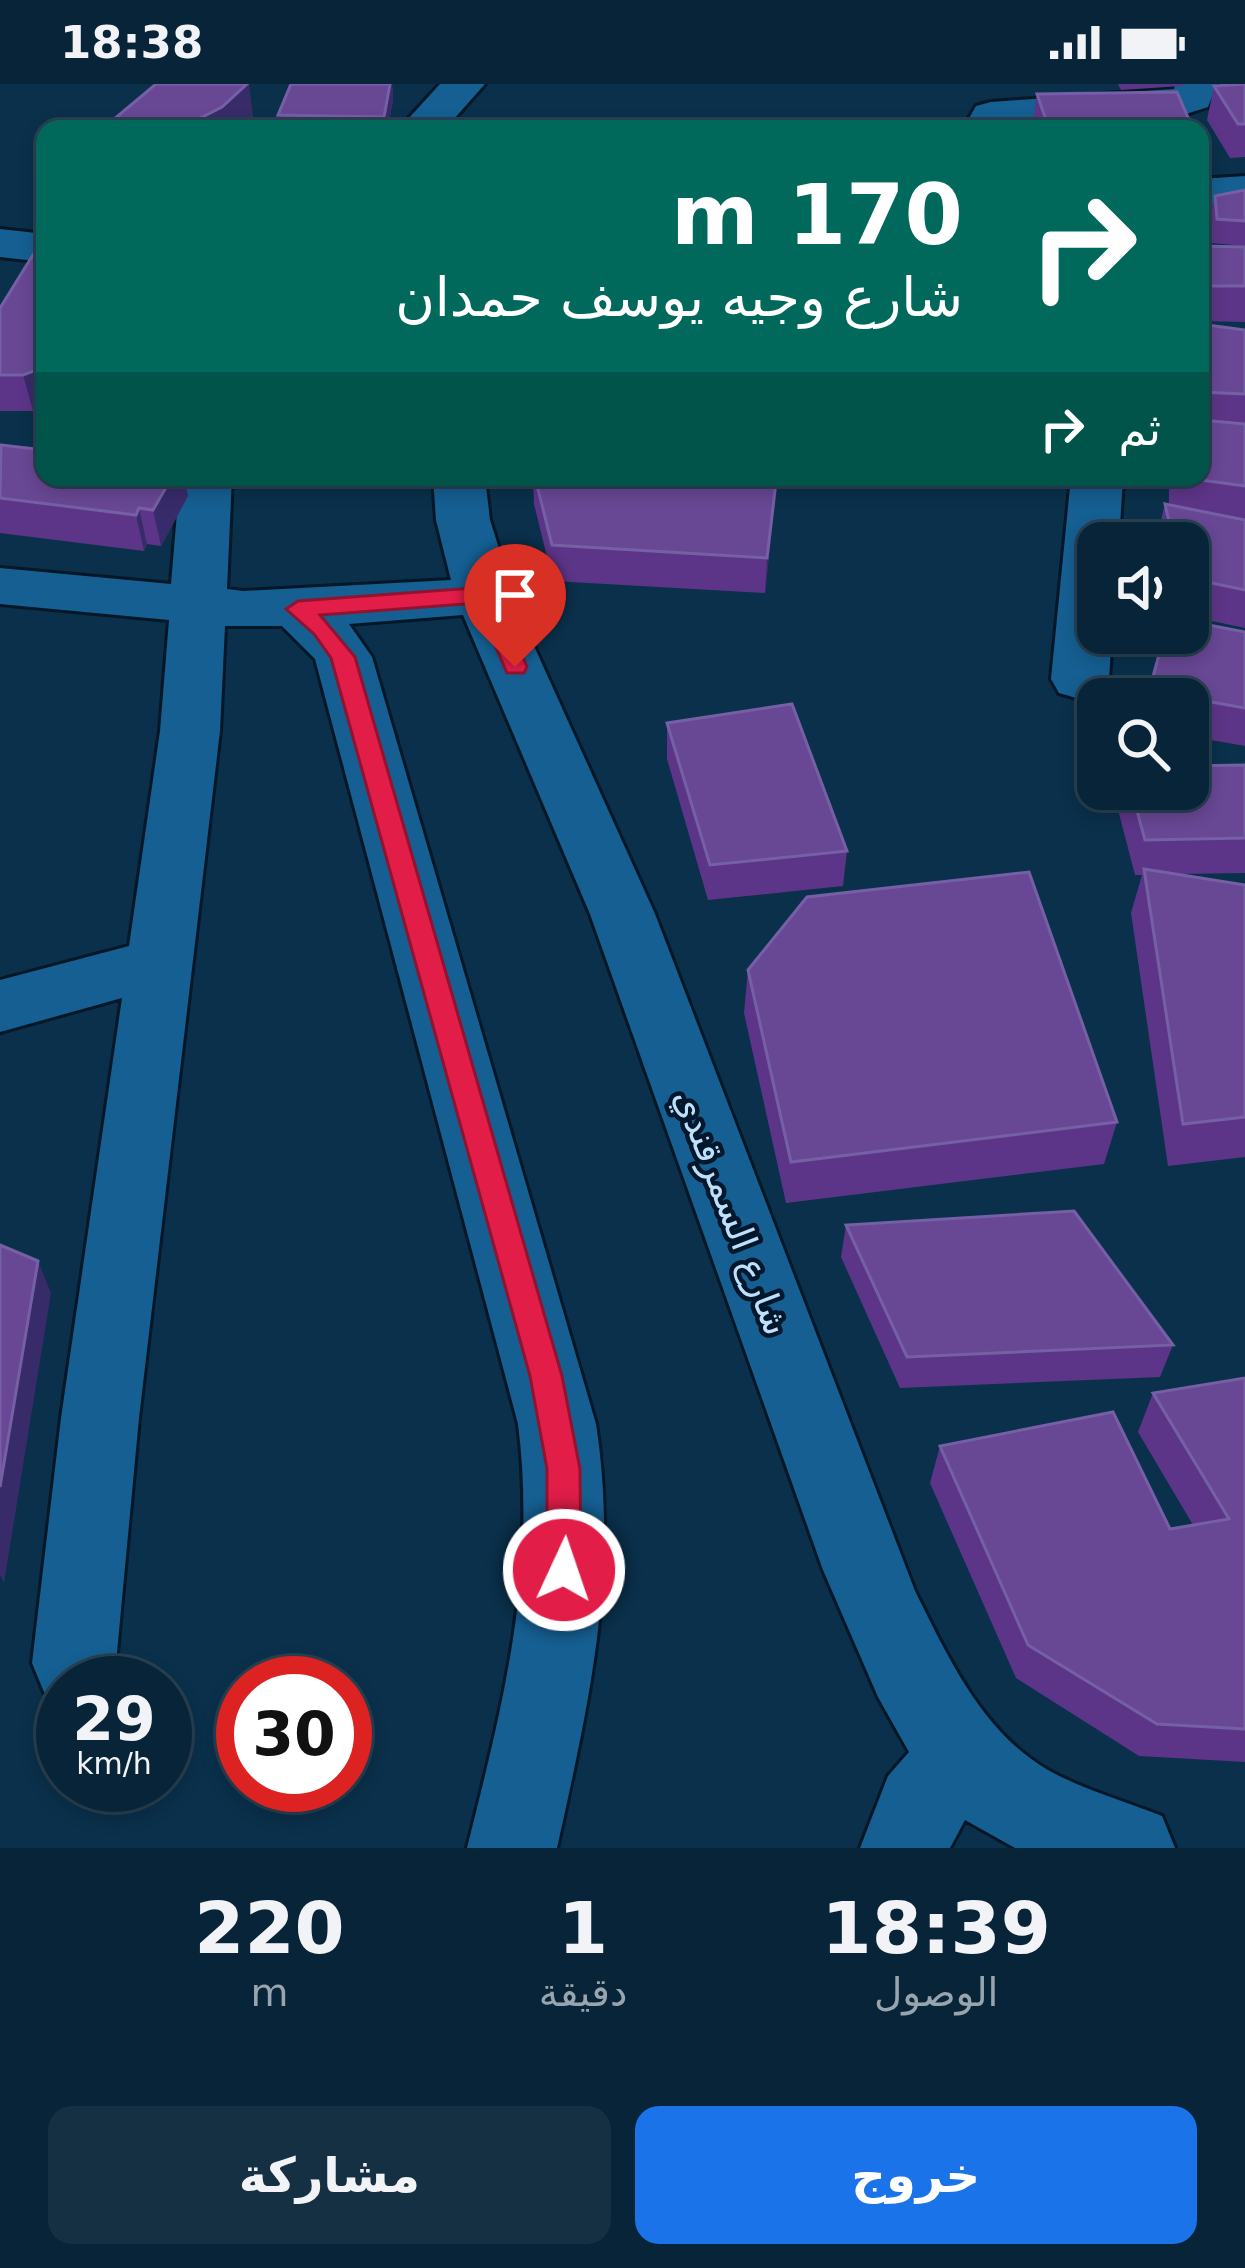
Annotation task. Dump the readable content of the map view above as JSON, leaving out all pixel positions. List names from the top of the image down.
{
  "streets": {
    "street": ["شارع السمرقندي"]
  },
  "page": {
    "status": "18:38",
    "turn": ["170 m", "شارع وجيه يوسف حمدان"],
    "then": "ثم",
    "speed": "29 km/h",
    "limit": "30",
    "eta": [
      "18:39",
      "الوصول",
      "1",
      "دقيقة",
      "220",
      "m"
    ],
    "buttons": ["خروج", "مشاركة"]
  }
}
